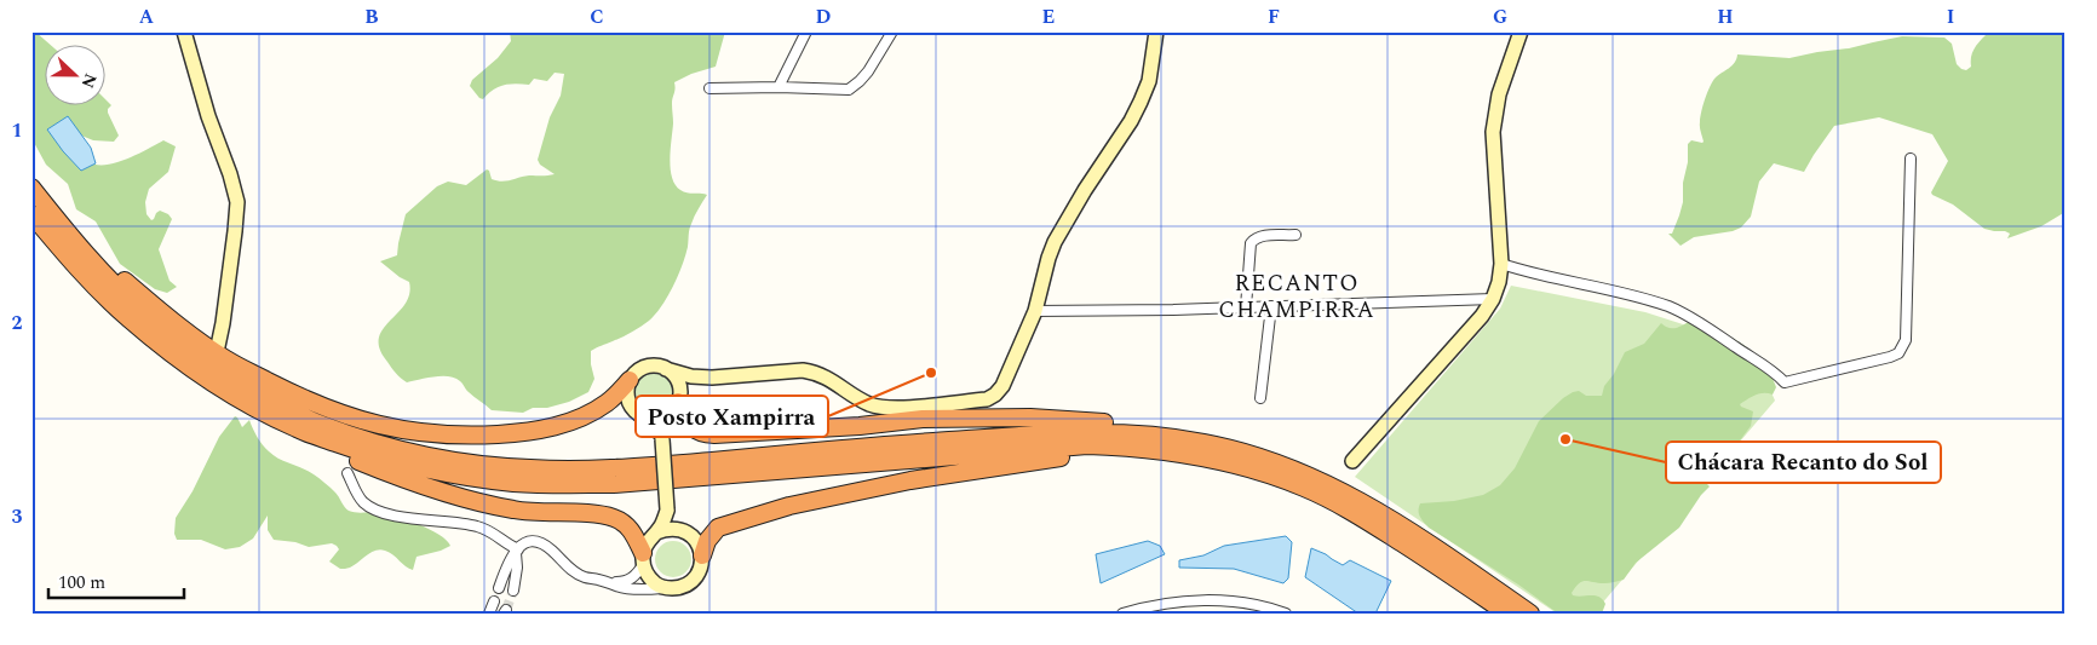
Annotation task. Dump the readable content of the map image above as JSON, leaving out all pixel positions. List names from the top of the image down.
{
  "districts": ["RECANTO CHAMPIRRA"],
  "places": ["Posto Xampirra", "Chácara Recanto do Sol"],
  "scale_bar": "100 m",
  "north": "right",
  "grid": {
    "columns": [
      "A",
      "B",
      "C",
      "D",
      "E",
      "F",
      "G",
      "H",
      "I"
    ],
    "rows": ["1", "2", "3"]
  }
}
